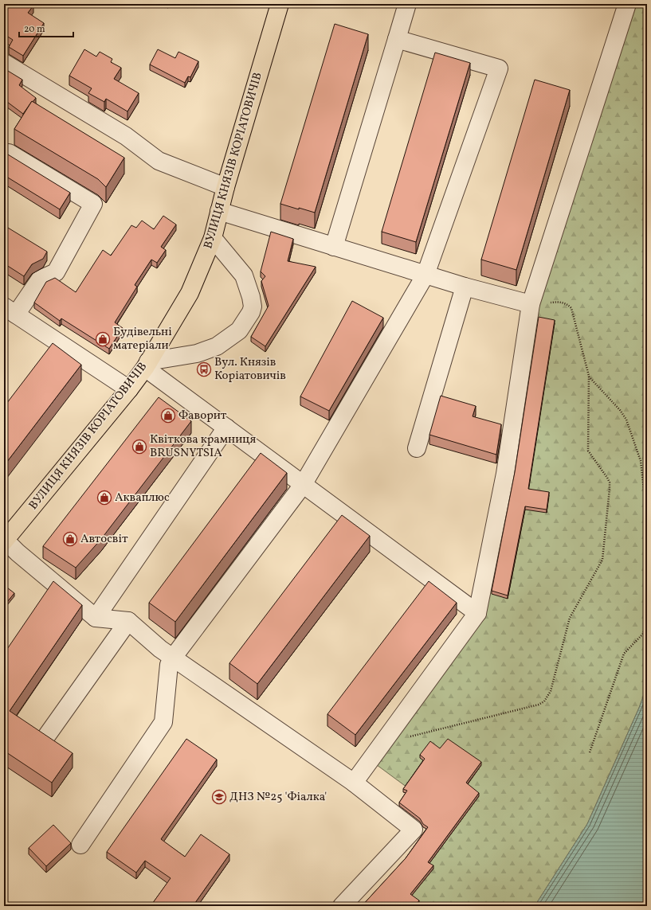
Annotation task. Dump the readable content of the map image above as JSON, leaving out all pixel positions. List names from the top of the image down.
{
  "streets": {
    "main road": ["ВУЛИЦЯ КНЯЗІВ КОРІАТОВИЧІВ"]
  },
  "places": {
    "shop": [
      "Будівельні матеріали",
      "Фаворит",
      "Квіткова крамниця BRUSNYTSIA",
      "Акваплюс",
      "Автосвіт"
    ],
    "bus stop": ["Вул. Князів Коріатовичів"],
    "school or university": ["ДНЗ №25 'Фіалка'"]
  },
  "scale_bar": "20 m"
}
